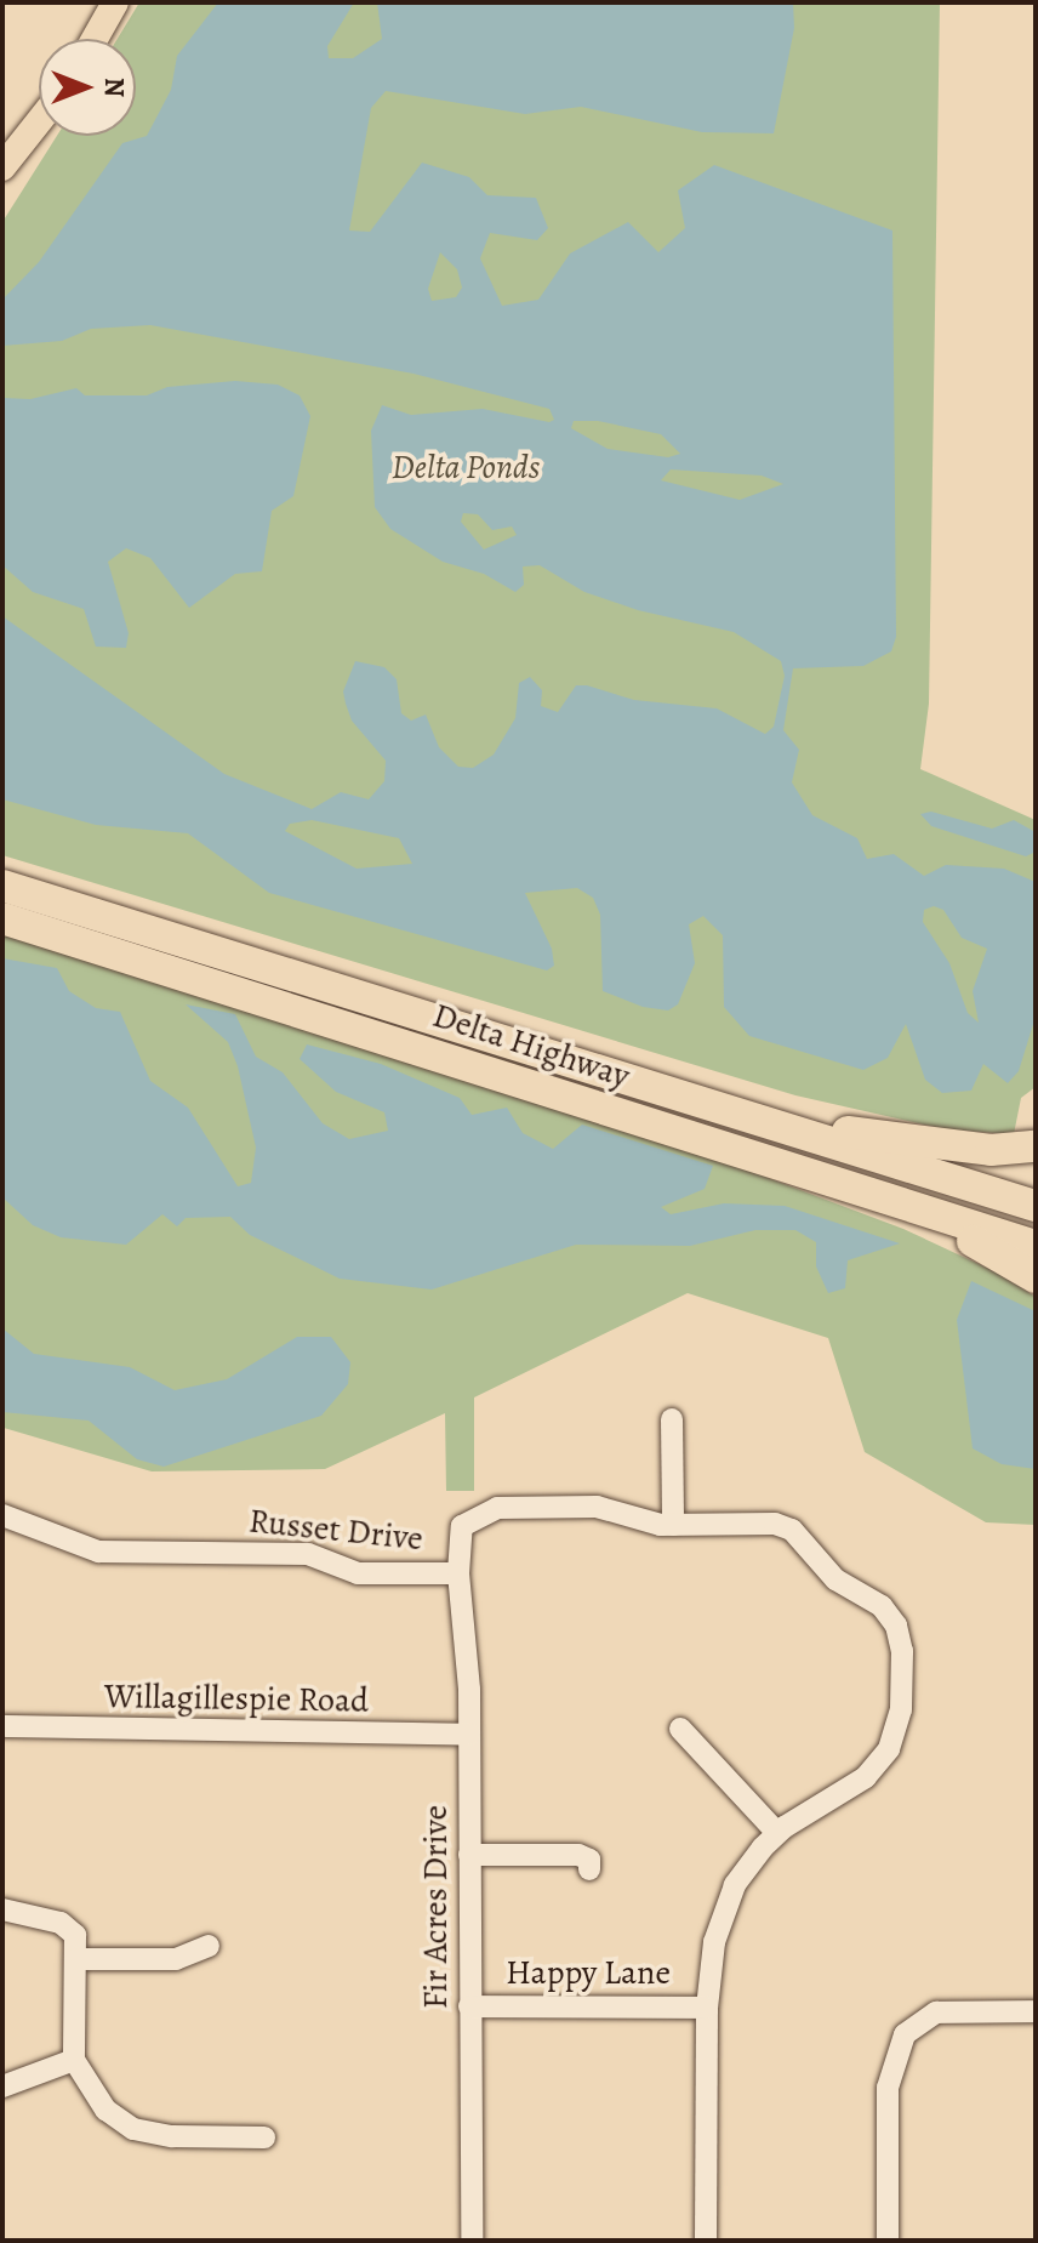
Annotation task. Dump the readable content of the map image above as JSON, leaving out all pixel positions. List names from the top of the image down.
{
  "streets": {
    "highway": ["Delta Highway"],
    "street": [
      "Russet Drive",
      "Willagillespie Road",
      "Fir Acres Drive",
      "Happy Lane"
    ]
  },
  "crossings": [
    ["Russet Drive", "Fir Acres Drive"],
    ["Russet Drive", "Happy Lane"],
    ["Willagillespie Road", "Fir Acres Drive"],
    ["Fir Acres Drive", "Happy Lane"]
  ],
  "parks": ["Delta Ponds"],
  "north": "right"
}
